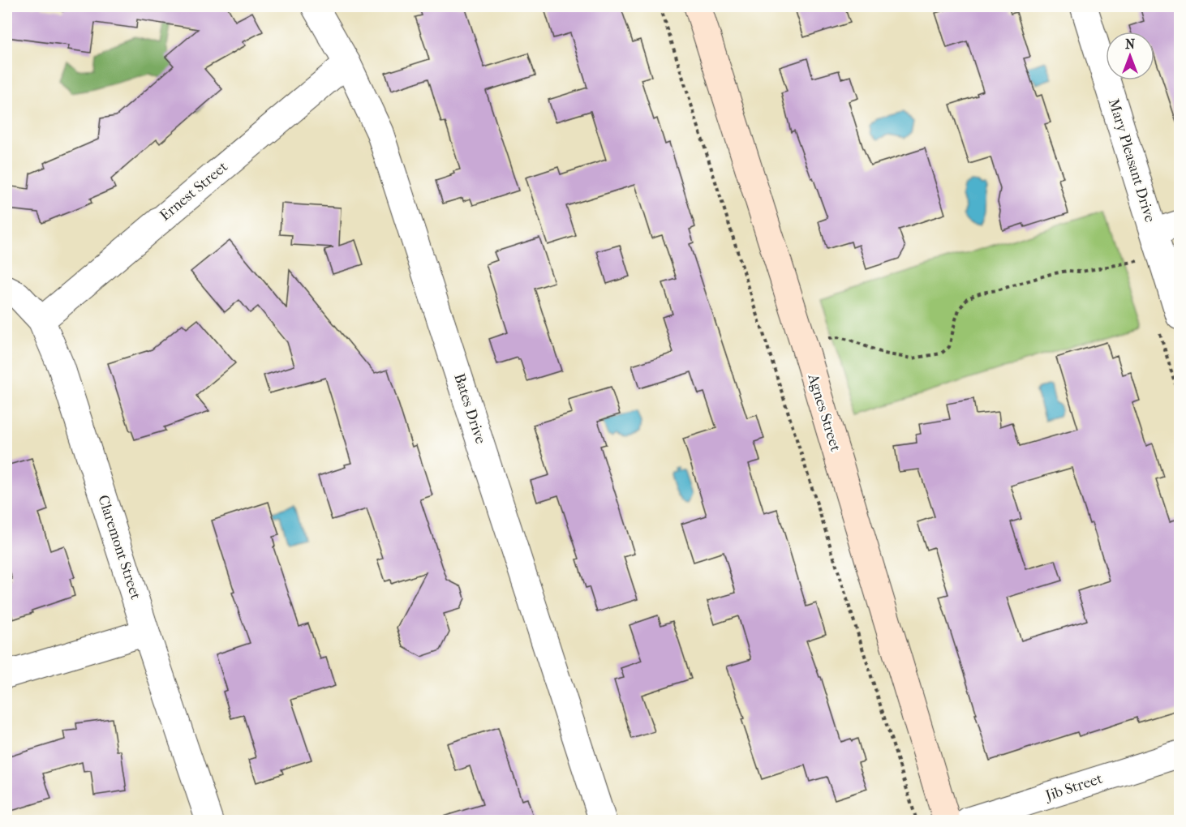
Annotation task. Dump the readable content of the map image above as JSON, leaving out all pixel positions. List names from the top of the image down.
{
  "streets": {
    "street": [
      "Mary Pleasant Drive",
      "Ernest Street",
      "Bates Drive",
      "Agnes Street",
      "Claremont Street",
      "Jib Street"
    ]
  },
  "crossings": [
    ["Ernest Street", "Bates Drive"],
    ["Ernest Street", "Claremont Street"]
  ],
  "north": "top"
}
